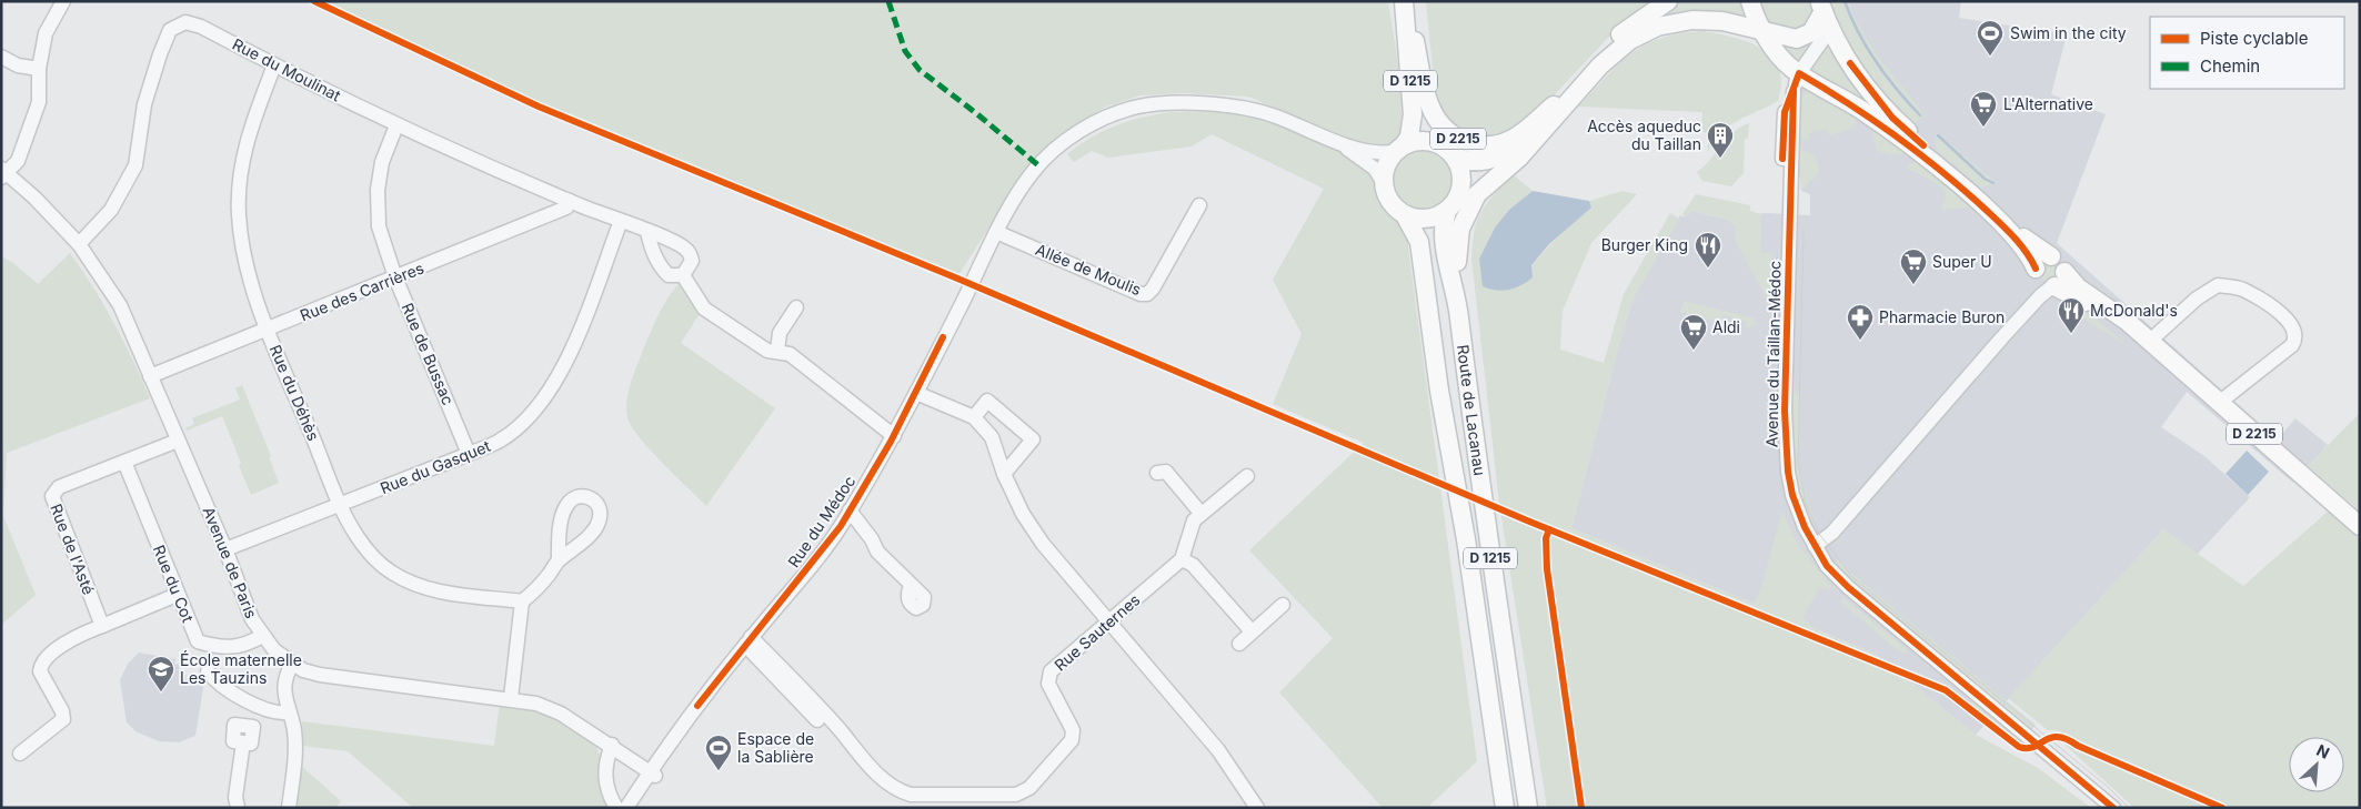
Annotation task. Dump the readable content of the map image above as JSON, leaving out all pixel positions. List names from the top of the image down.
{
  "streets": {
    "main road": ["D 1215", "D 2215", "Route de Lacanau"],
    "street": [
      "Rue du Moulinat",
      "Allée de Moulis",
      "Rue des Carrières",
      "Rue de Bussac",
      "Avenue du Taillan-Médoc",
      "Rue du Déhès",
      "Rue du Gasquet",
      "Rue du Médoc",
      "Rue de l'Asté",
      "Avenue de Paris",
      "Rue du Cot",
      "Rue Sauternes"
    ]
  },
  "crossings": [
    ["Rue du Moulinat", "Rue des Carrières"],
    ["Rue du Moulinat", "Rue de Bussac"],
    ["Rue du Moulinat", "Rue du Déhès"],
    ["Rue du Moulinat", "Rue du Gasquet"],
    ["Rue du Moulinat", "Avenue de Paris"],
    ["D 1215", "D 2215"],
    ["D 1215", "Route de Lacanau"],
    ["D 1215", "Rue du Médoc"],
    ["D 2215", "Avenue du Taillan-Médoc"],
    ["D 2215", "Route de Lacanau"],
    ["D 2215", "Rue du Médoc"],
    ["Allée de Moulis", "Rue du Médoc"],
    ["Rue des Carrières", "Rue de Bussac"],
    ["Rue des Carrières", "Rue du Déhès"],
    ["Rue des Carrières", "Avenue de Paris"],
    ["Rue de Bussac", "Rue du Gasquet"],
    ["Rue du Déhès", "Rue du Gasquet"],
    ["Route de Lacanau", "Rue du Médoc"],
    ["Rue du Gasquet", "Avenue de Paris"],
    ["Rue du Médoc", "Avenue de Paris"],
    ["Rue du Médoc", "Rue Sauternes"],
    ["Rue de l'Asté", "Avenue de Paris"],
    ["Rue de l'Asté", "Rue du Cot"],
    ["Avenue de Paris", "Rue du Cot"]
  ],
  "places": {
    "sports": ["Swim in the city", "Espace de la Sablière"],
    "supermarket": ["L'Alternative", "Super U", "Aldi"],
    "building": ["Accès aqueduc du Taillan"],
    "restaurant": ["Burger King", "McDonald's"],
    "pharmacy": ["Pharmacie Buron"],
    "school or university": ["École maternelle Les Tauzins"]
  },
  "legend": ["Piste cyclable", "Chemin"],
  "north": "top right"
}
